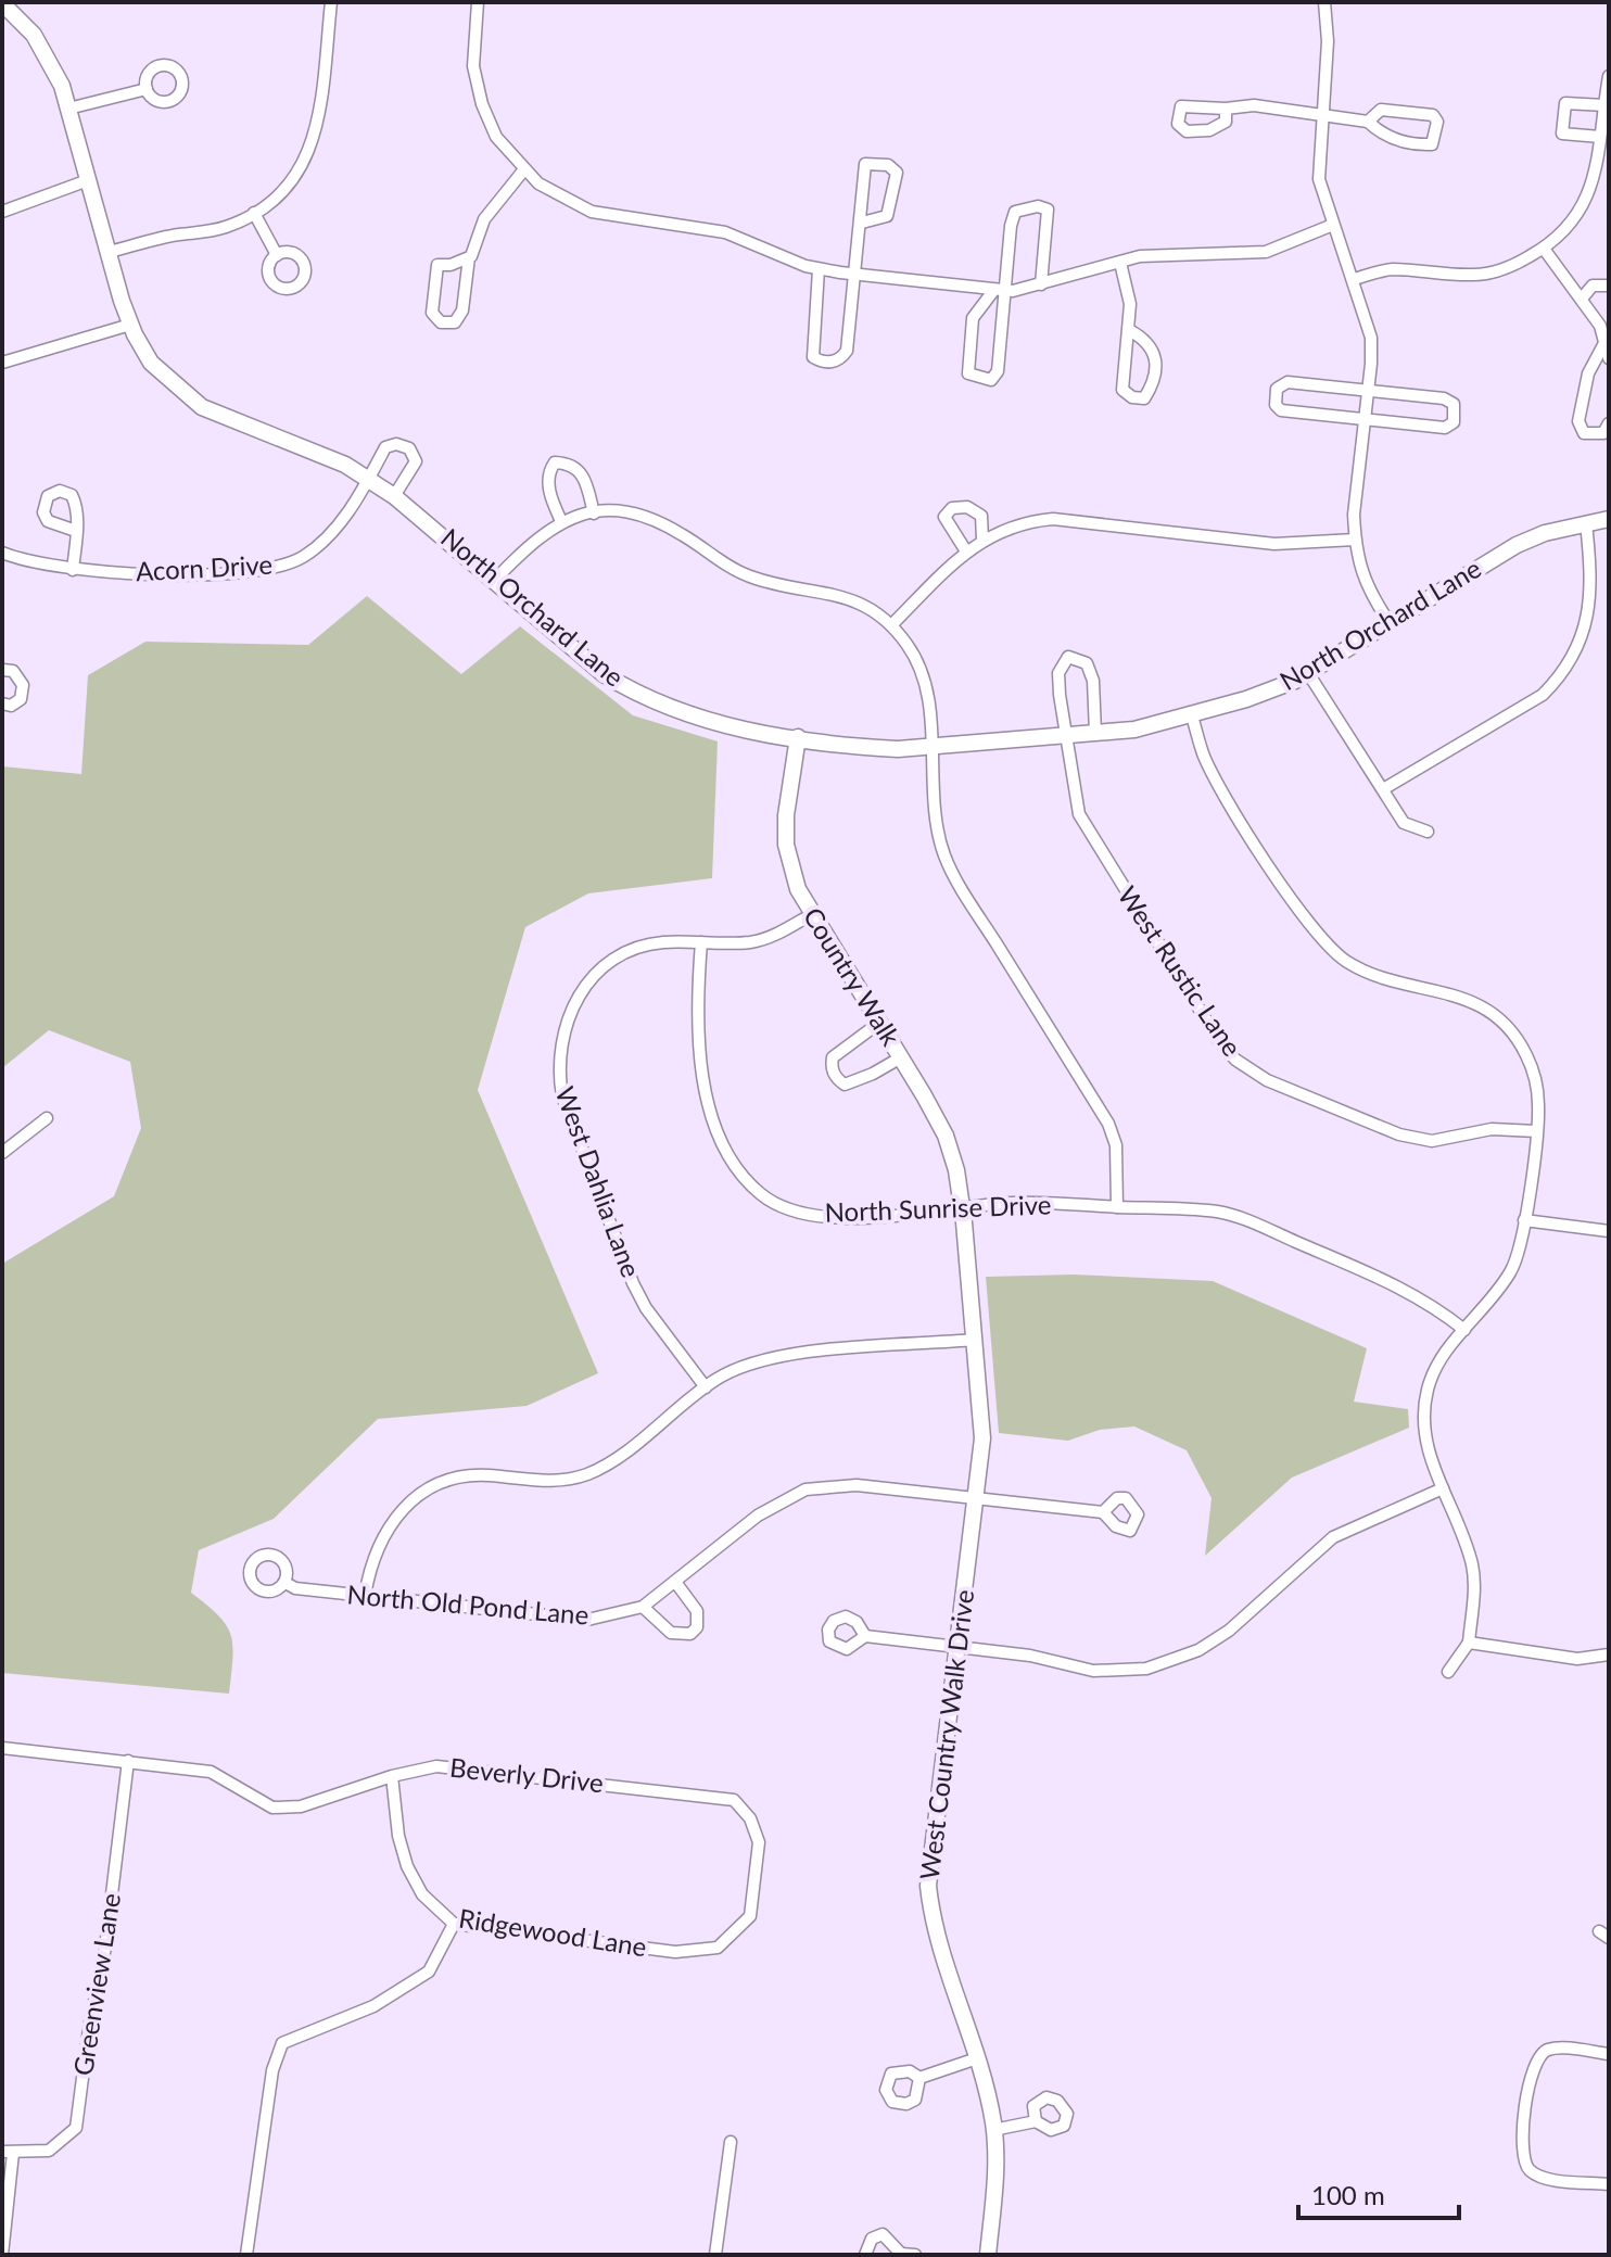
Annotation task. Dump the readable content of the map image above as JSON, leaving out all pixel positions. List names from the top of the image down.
{
  "streets": {
    "street": [
      "Acorn Drive",
      "North Orchard Lane",
      "West Rustic Lane",
      "Country Walk",
      "West Dahlia Lane",
      "North Sunrise Drive",
      "North Old Pond Lane",
      "West Country Walk Drive",
      "Beverly Drive",
      "Ridgewood Lane",
      "Greenview Lane"
    ]
  },
  "crossings": [
    ["Acorn Drive", "North Orchard Lane"],
    ["North Orchard Lane", "West Rustic Lane"],
    ["North Orchard Lane", "Country Walk"],
    ["Country Walk", "West Dahlia Lane"],
    ["Country Walk", "North Sunrise Drive"],
    ["Country Walk", "West Country Walk Drive"],
    ["West Dahlia Lane", "North Sunrise Drive"],
    ["North Sunrise Drive", "West Country Walk Drive"],
    ["North Old Pond Lane", "West Country Walk Drive"],
    ["Beverly Drive", "Ridgewood Lane"],
    ["Beverly Drive", "Greenview Lane"]
  ],
  "scale_bar": "100 m"
}
